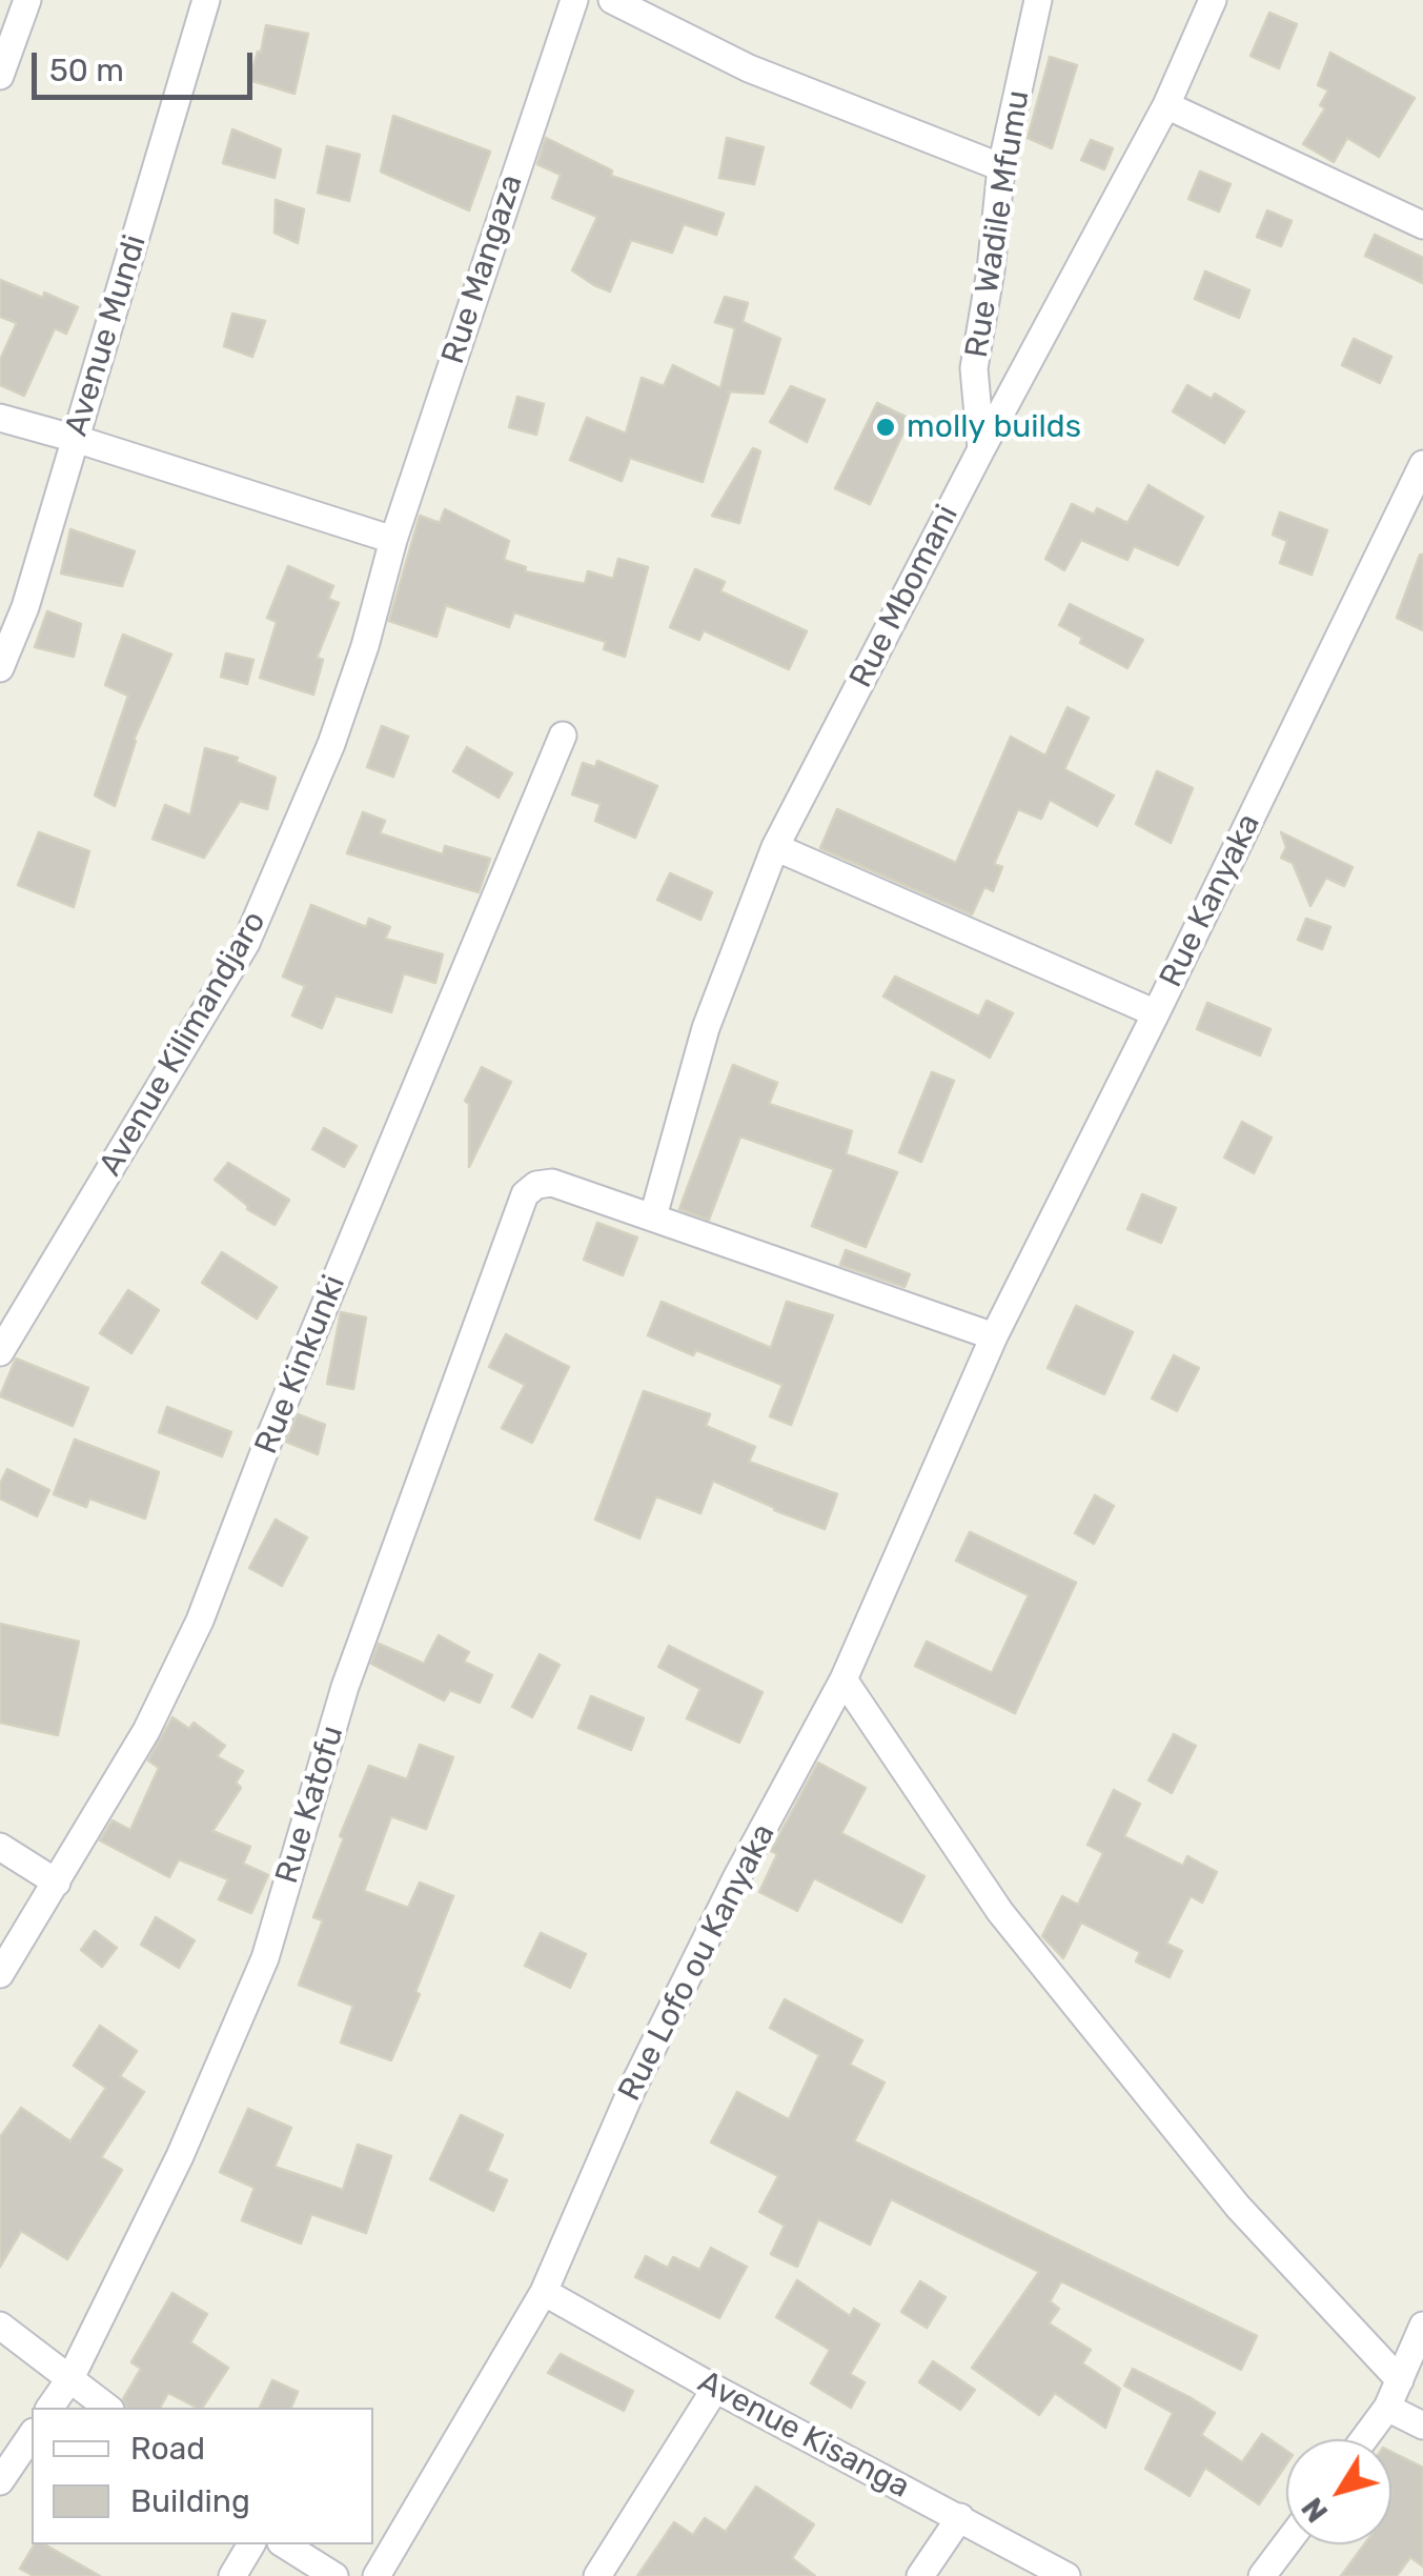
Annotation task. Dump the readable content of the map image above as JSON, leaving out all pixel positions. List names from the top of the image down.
{
  "streets": {
    "street": [
      "Rue Wadile Mfumu",
      "Rue Mangaza",
      "Avenue Mundi",
      "Rue Mbomani",
      "Rue Kanyaka",
      "Avenue Kilimandjaro",
      "Rue Kinkunki",
      "Rue Katofu",
      "Rue Lofo ou Kanyaka",
      "Avenue Kisanga"
    ]
  },
  "crossings": [
    ["Rue Wadile Mfumu", "Rue Mbomani"],
    ["Rue Mangaza", "Avenue Kilimandjaro"],
    ["Rue Mbomani", "Rue Katofu"],
    ["Rue Kanyaka", "Rue Lofo ou Kanyaka"],
    ["Rue Lofo ou Kanyaka", "Avenue Kisanga"]
  ],
  "places": ["molly builds"],
  "legend": ["Road", "Building"],
  "scale_bar": "50 m",
  "north": "bottom left"
}
